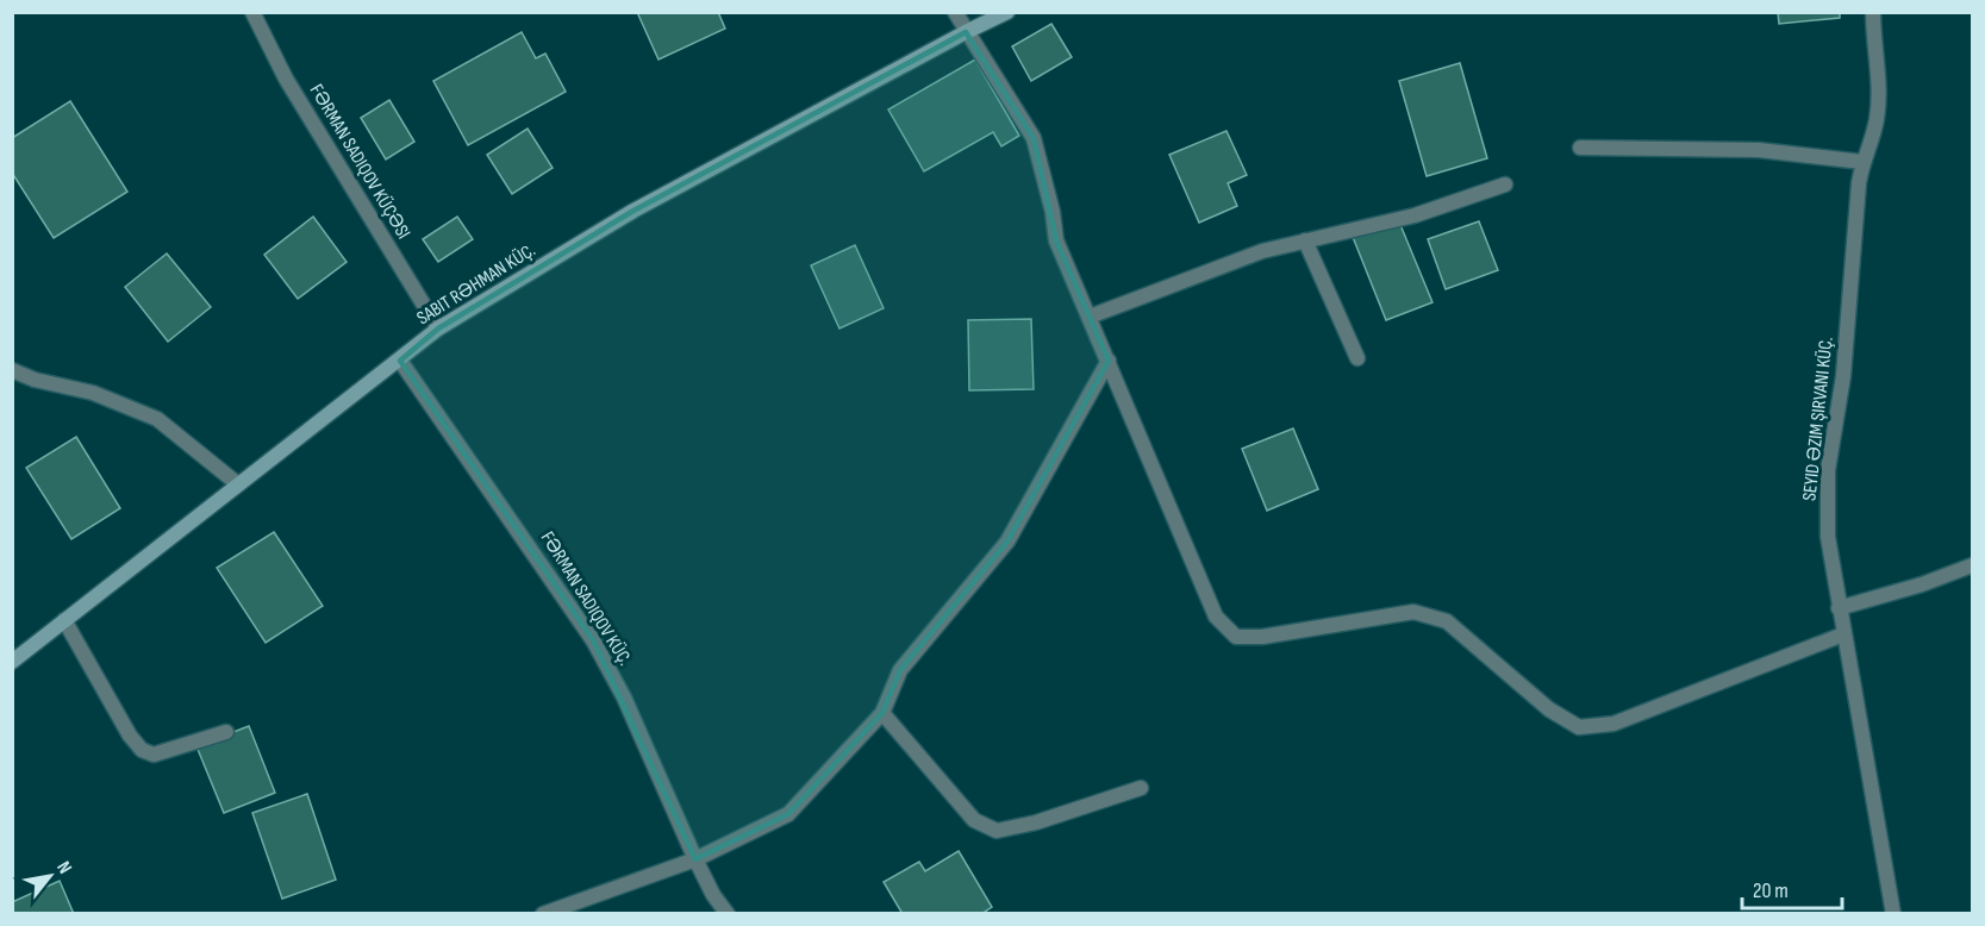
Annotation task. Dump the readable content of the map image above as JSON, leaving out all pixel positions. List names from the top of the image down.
{
  "streets": {
    "main road": ["SABIT RƏHMAN KÜÇ."],
    "street": ["SEYID ƏZIM ŞIRVANI KÜÇ."]
  },
  "scale_bar": "20 m",
  "north": "top right"
}
